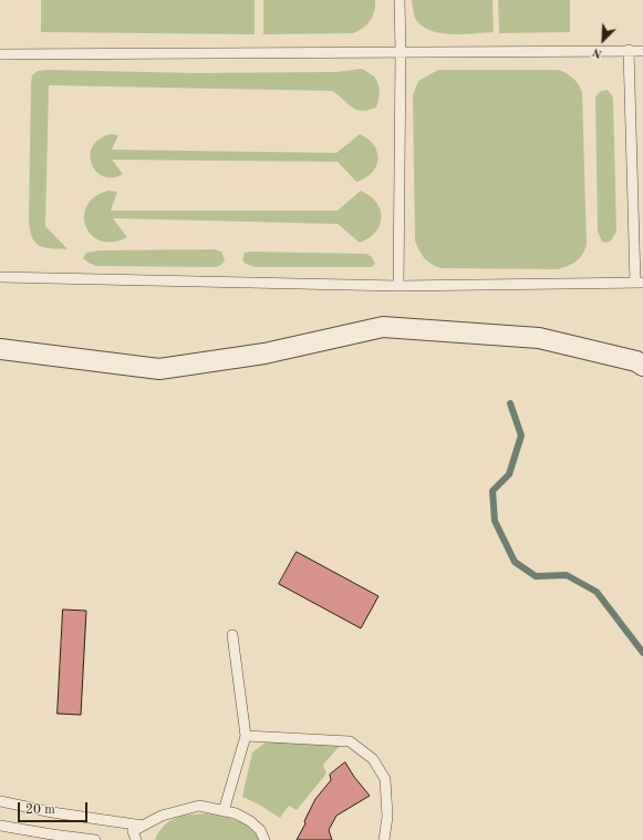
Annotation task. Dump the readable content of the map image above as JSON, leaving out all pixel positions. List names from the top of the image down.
{
  "scale_bar": "20 m",
  "north": "bottom left"
}
